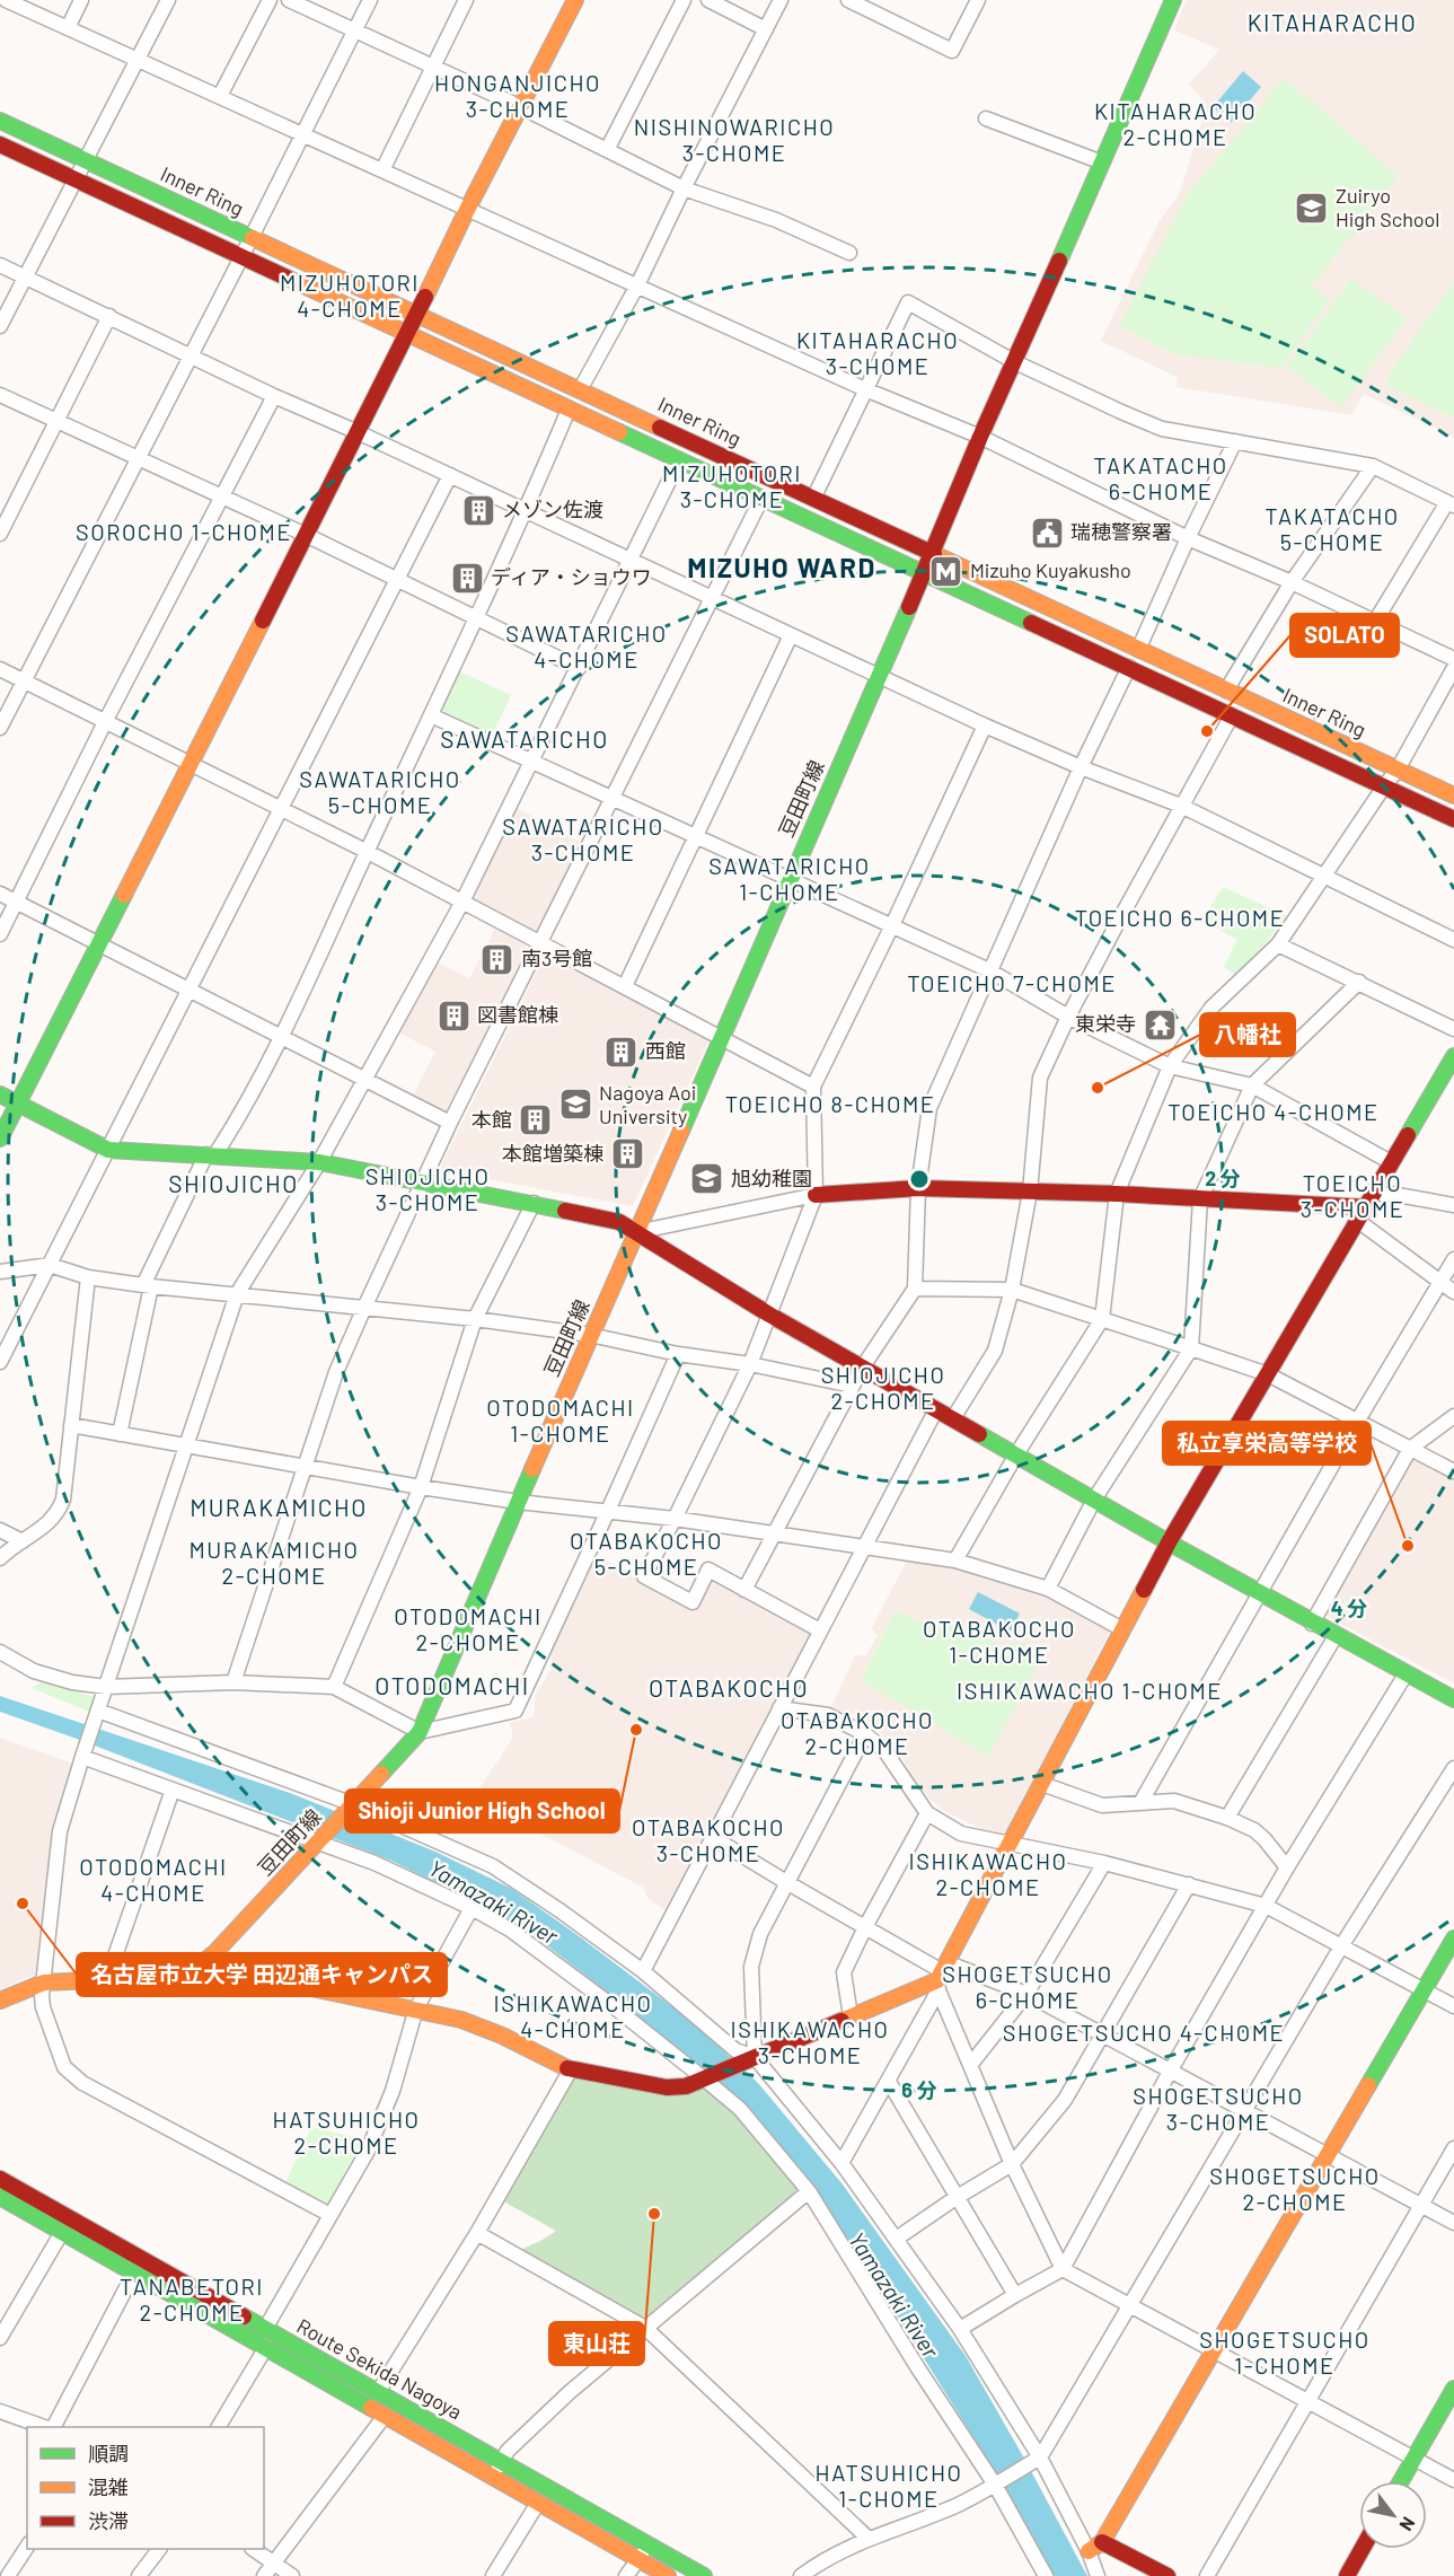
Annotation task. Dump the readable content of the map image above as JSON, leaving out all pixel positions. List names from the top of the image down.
{
  "streets": {
    "street": ["Inner Ring", "豆田町線", "Route Sekida Nagoya"]
  },
  "crossings": [
    ["Inner Ring", "豆田町線"]
  ],
  "districts": [
    "KITAHARACHO",
    "HONGANJICHO 3-CHOME",
    "KITAHARACHO 2-CHOME",
    "NISHINOWARICHO 3-CHOME",
    "MIZUHOTORI 4-CHOME",
    "KITAHARACHO 3-CHOME",
    "TAKATACHO 6-CHOME",
    "MIZUHOTORI 3-CHOME",
    "TAKATACHO 5-CHOME",
    "SOROCHO 1-CHOME",
    "MIZUHO WARD",
    "SAWATARICHO 4-CHOME",
    "SAWATARICHO",
    "SAWATARICHO 5-CHOME",
    "SAWATARICHO 3-CHOME",
    "SAWATARICHO 1-CHOME",
    "TOEICHO 6-CHOME",
    "TOEICHO 7-CHOME",
    "TOEICHO 8-CHOME",
    "TOEICHO 4-CHOME",
    "SHIOJICHO 3-CHOME",
    "TOEICHO 3-CHOME",
    "SHIOJICHO",
    "SHIOJICHO 2-CHOME",
    "OTODOMACHI 1-CHOME",
    "MURAKAMICHO",
    "OTABAKOCHO 5-CHOME",
    "MURAKAMICHO 2-CHOME",
    "OTODOMACHI 2-CHOME",
    "OTABAKOCHO 1-CHOME",
    "OTODOMACHI",
    "OTABAKOCHO",
    "ISHIKAWACHO 1-CHOME",
    "OTABAKOCHO 2-CHOME",
    "OTABAKOCHO 3-CHOME",
    "ISHIKAWACHO 2-CHOME",
    "OTODOMACHI 4-CHOME",
    "SHOGETSUCHO 6-CHOME",
    "ISHIKAWACHO 4-CHOME",
    "ISHIKAWACHO 3-CHOME",
    "SHOGETSUCHO 4-CHOME",
    "SHOGETSUCHO 3-CHOME",
    "HATSUHICHO 2-CHOME",
    "SHOGETSUCHO 2-CHOME",
    "TANABETORI 2-CHOME",
    "SHOGETSUCHO 1-CHOME",
    "HATSUHICHO 1-CHOME"
  ],
  "water": ["Yamazaki River"],
  "places": {
    "school or university": ["Zuiryo High School", "Nagoya Aoi University", "旭幼稚園"],
    "building": [
      "メゾン佐渡",
      "ディア・ショウワ",
      "南3号館",
      "図書館棟",
      "西館",
      "本館",
      "本館増築棟"
    ],
    "public building": ["瑞穂警察署"],
    "metro station": ["Mizuho Kuyakusho"],
    "other": [
      "SOLATO",
      "八幡社",
      "私立享栄高等学校",
      "Shioji Junior High School",
      "名古屋市立大学 田辺通キャンパス",
      "東山荘"
    ],
    "temple": ["東栄寺"]
  },
  "legend": ["順調", "混雑", "渋滞"],
  "north": "bottom right",
  "rings": ["2 分", "4 分", "6 分"]
}
